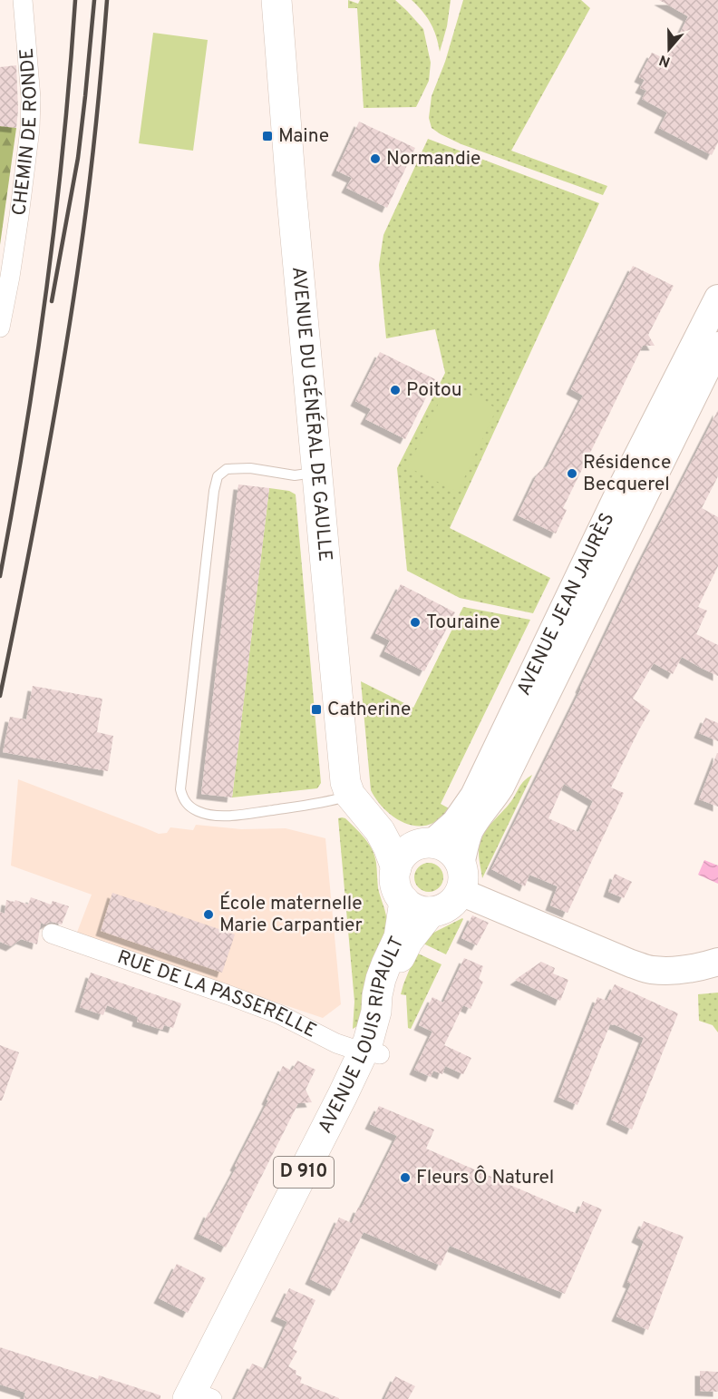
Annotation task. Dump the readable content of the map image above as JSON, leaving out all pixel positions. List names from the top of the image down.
{
  "streets": {
    "main road": [
      "AVENUE DU GÉNÉRAL DE GAULLE",
      "AVENUE JEAN JAURÈS",
      "AVENUE LOUIS RIPAULT",
      "D 910"
    ],
    "street": ["CHEMIN DE RONDE", "RUE DE LA PASSERELLE"]
  },
  "crossings": [
    ["AVENUE DU GÉNÉRAL DE GAULLE", "AVENUE JEAN JAURÈS"],
    ["AVENUE DU GÉNÉRAL DE GAULLE", "AVENUE LOUIS RIPAULT"],
    ["AVENUE JEAN JAURÈS", "AVENUE LOUIS RIPAULT"],
    ["RUE DE LA PASSERELLE", "AVENUE LOUIS RIPAULT"]
  ],
  "places": {
    "transit": ["Maine", "Catherine"],
    "other": [
      "Normandie",
      "Poitou",
      "Résidence Becquerel",
      "Touraine",
      "École maternelle Marie Carpantier",
      "Fleurs Ô Naturel"
    ]
  },
  "north": "bottom"
}
